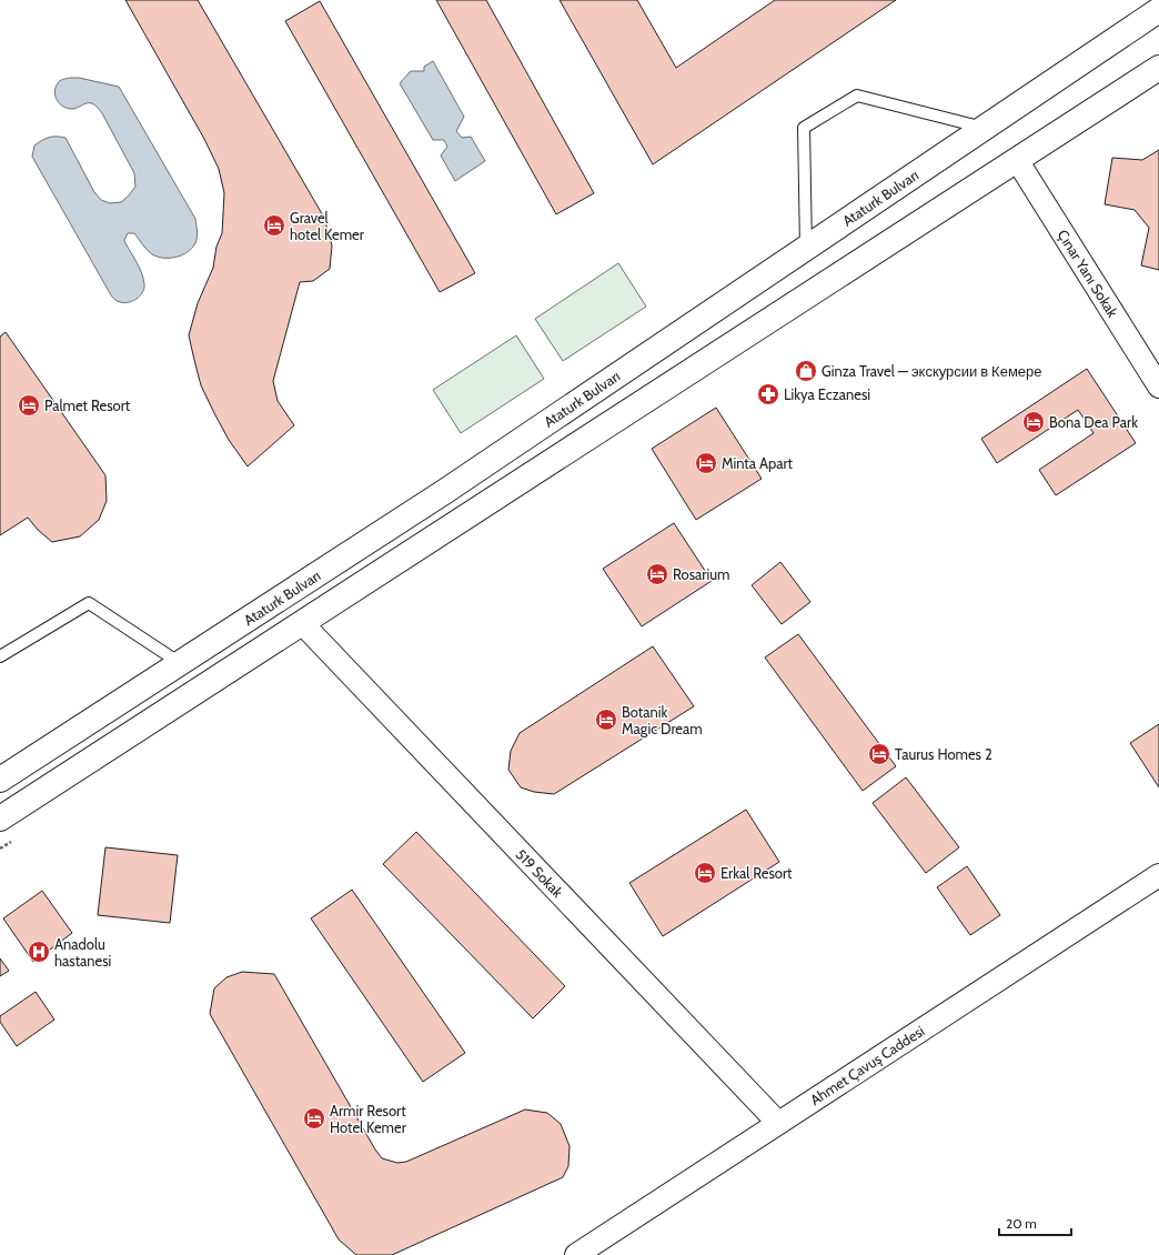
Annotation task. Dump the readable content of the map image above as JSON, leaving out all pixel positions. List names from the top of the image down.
{
  "streets": {
    "main road": ["Ataturk Bulvarı"],
    "street": ["Çınar Yanı Sokak", "519 Sokak", "Ahmet Çavuş Caddesi"]
  },
  "crossings": [
    ["519 Sokak", "Ahmet Çavuş Caddesi"]
  ],
  "places": {
    "hotel": [
      "Gravel hotel Kemer",
      "Palmet Resort",
      "Bona Dea Park",
      "Minta Apart",
      "Rosarium",
      "Botanik Magic Dream",
      "Taurus Homes 2",
      "Erkal Resort",
      "Armir Resort Hotel Kemer"
    ],
    "shop": ["Ginza Travel — экскурсии в Кемере"],
    "pharmacy": ["Likya Eczanesi"],
    "hospital": ["Anadolu hastanesi"]
  },
  "scale_bar": "20 m"
}
